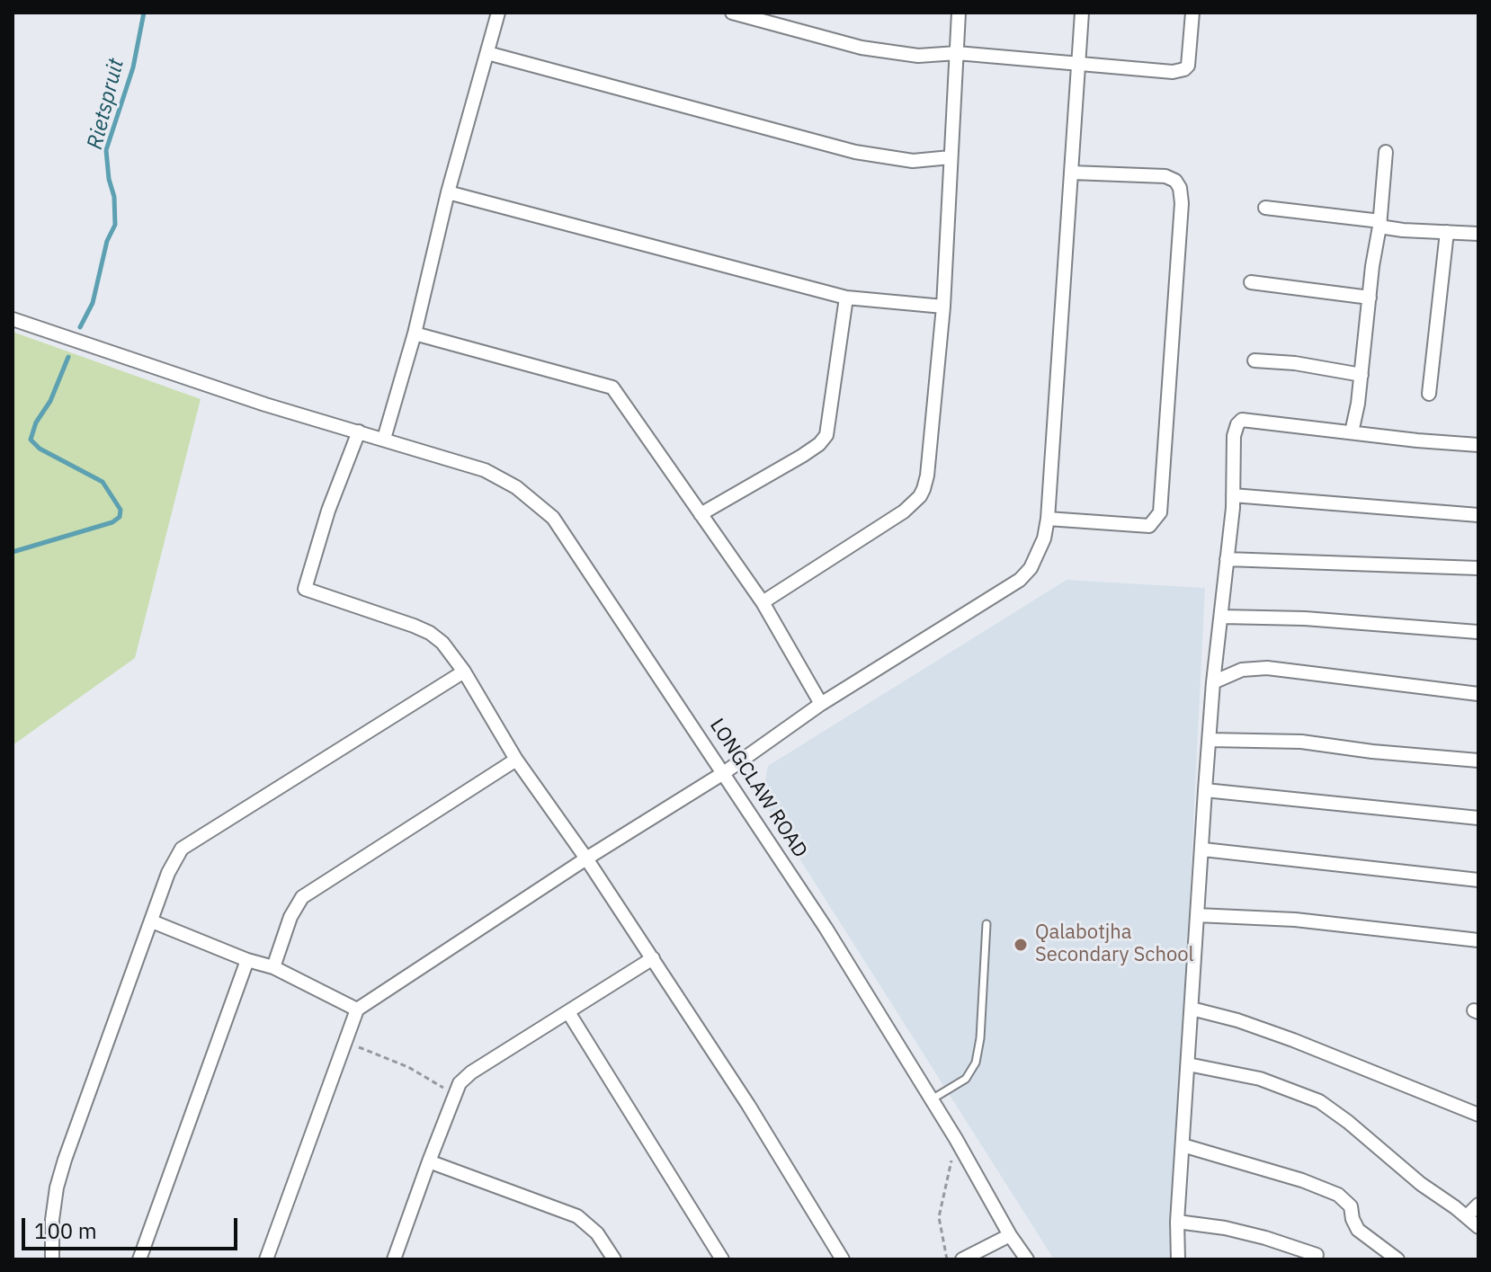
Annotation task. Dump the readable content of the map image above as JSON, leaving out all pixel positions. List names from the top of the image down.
{
  "streets": {
    "street": ["LONGCLAW ROAD"]
  },
  "water": ["Rietspruit"],
  "places": ["Qalabotjha Secondary School"],
  "scale_bar": "100 m"
}
